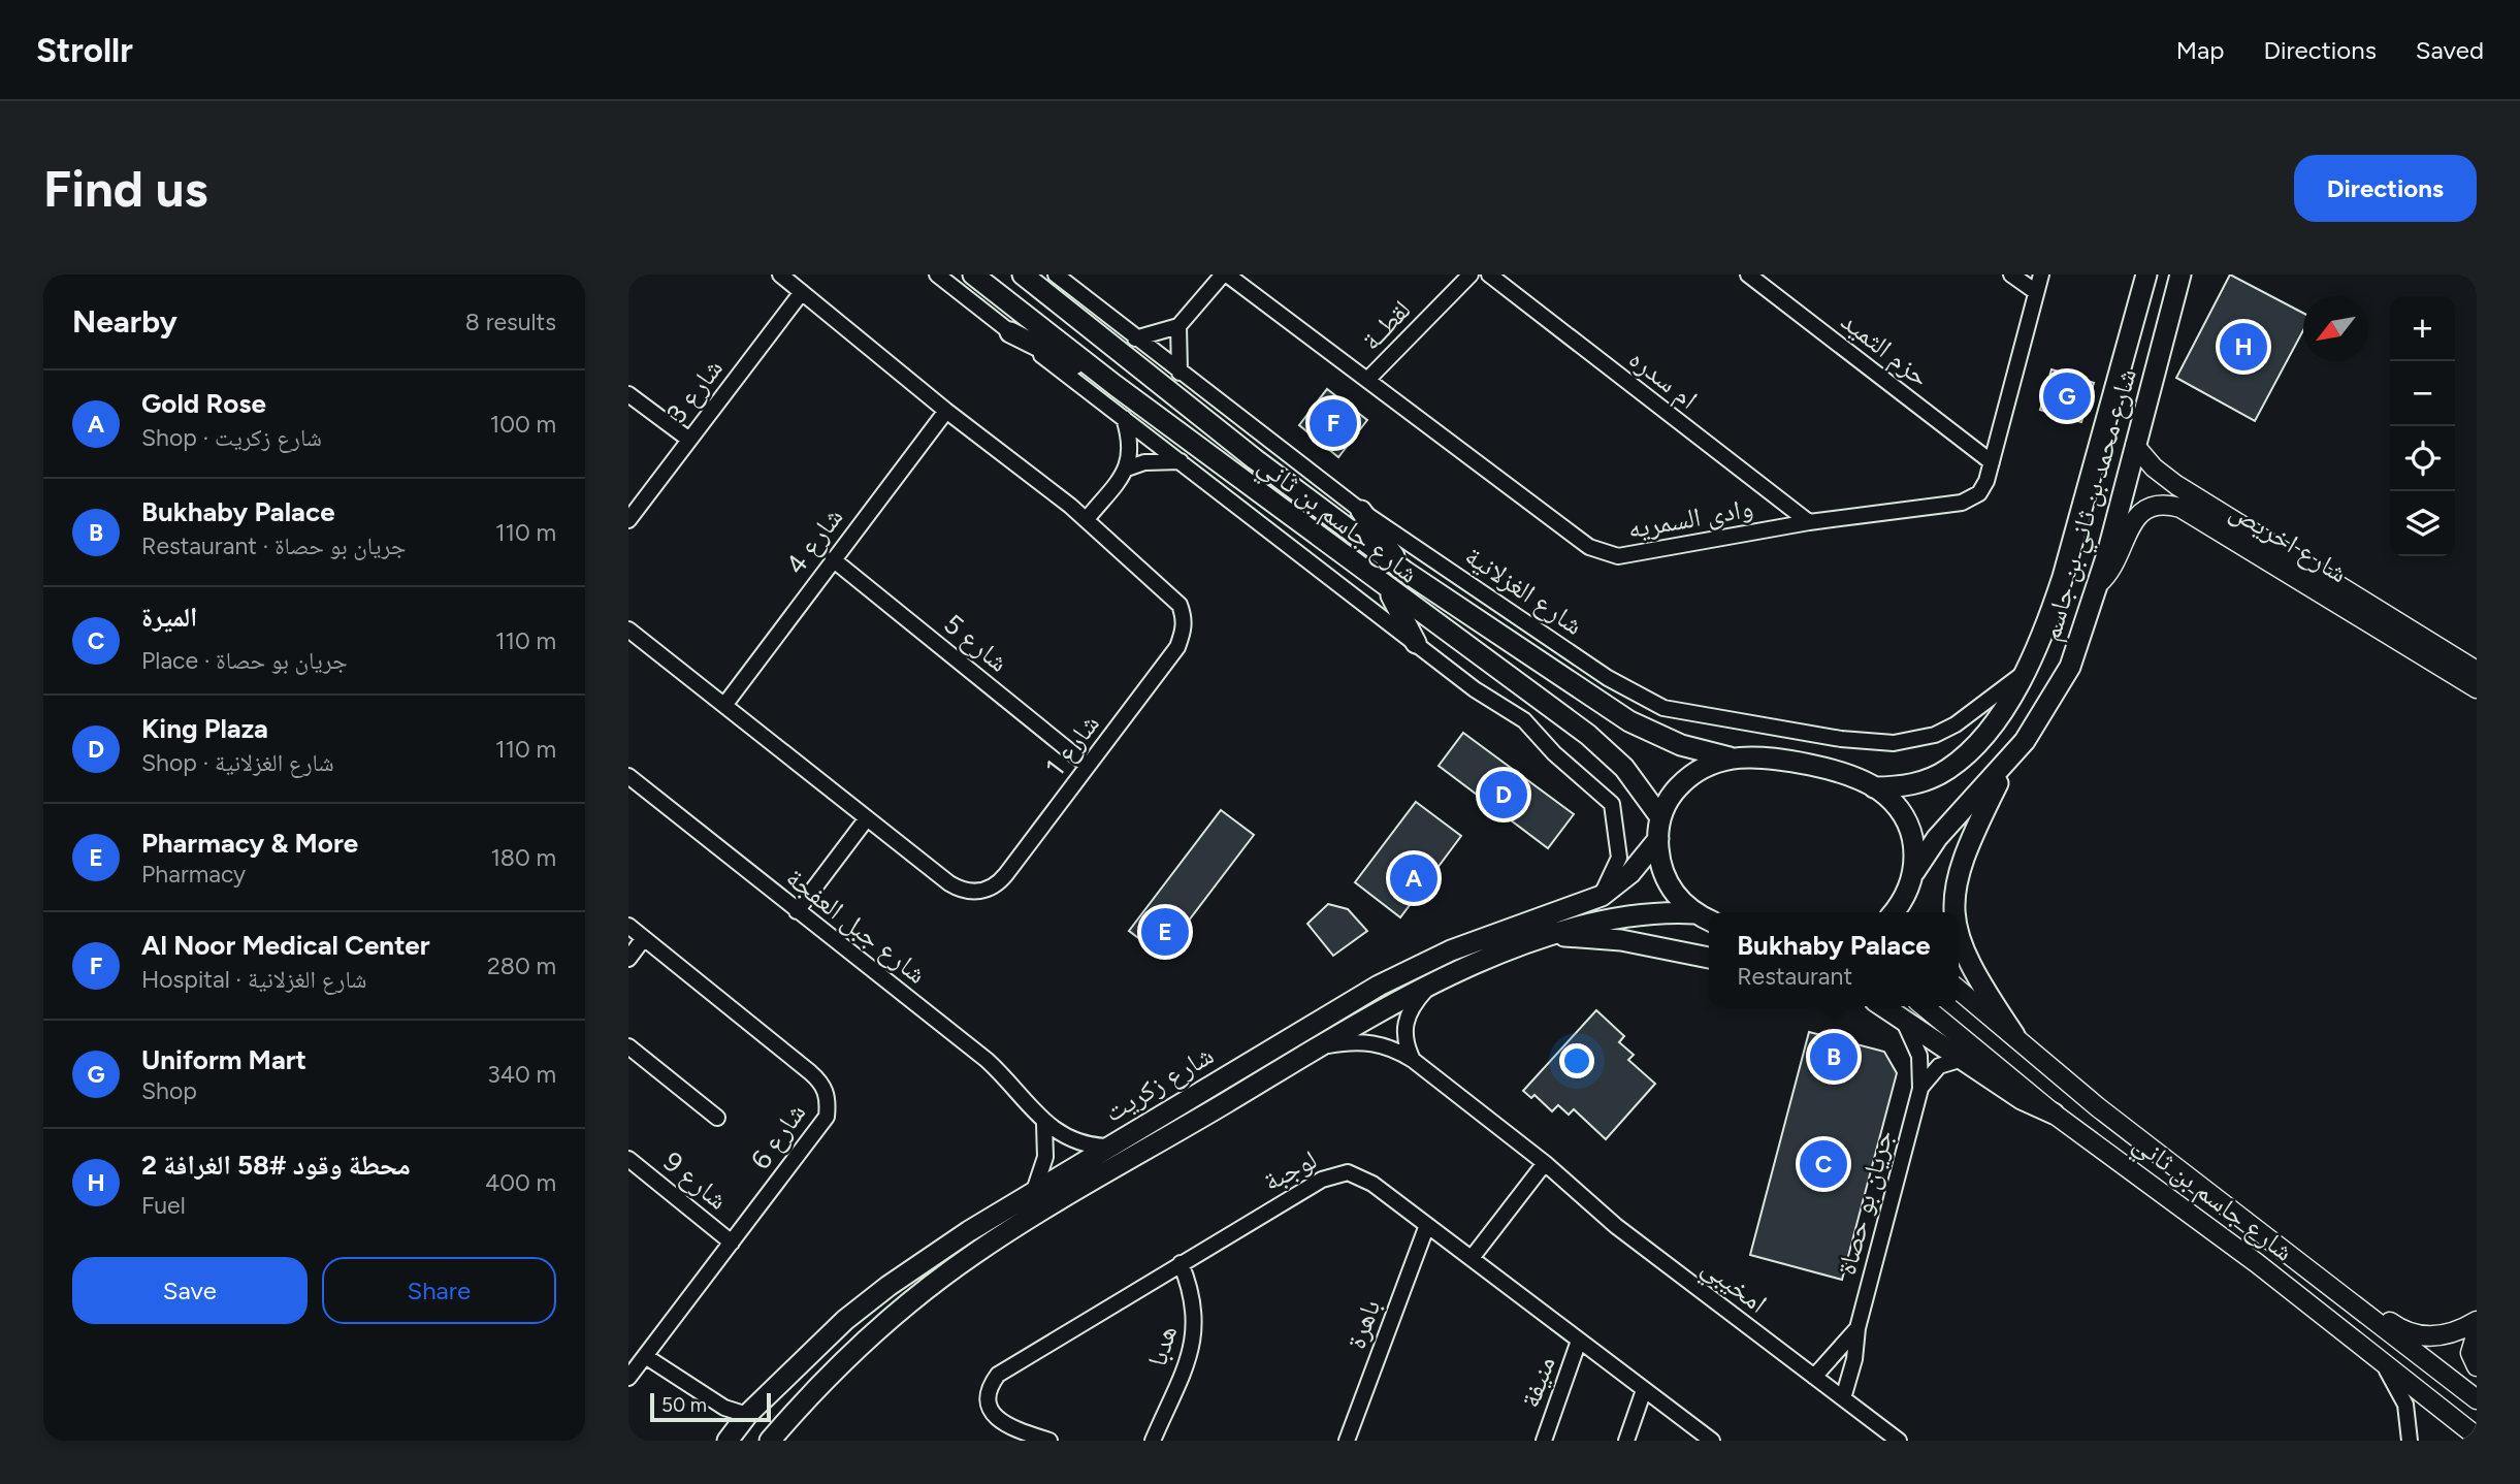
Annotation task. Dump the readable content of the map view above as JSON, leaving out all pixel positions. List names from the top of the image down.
{
  "streets": {
    "main road": ["شارع محمد بن ثاني بن جاسم", "شارع جاسم بن ثاني", "شارع زكريت"],
    "street": [
      "لقطــة",
      "حزم الثميد",
      "ام سدره",
      "شارع 3",
      "وادى السمريه",
      "شارع 4",
      "شارع اخريص",
      "شارع الغزلانية",
      "شارع 5",
      "شارع 1",
      "شارع جبل العفجة",
      "شارع 6",
      "لوجبة",
      "شارع 9",
      "جريان بو حصاة",
      "امخيبي",
      "باهرة",
      "هدبا",
      "منيفة"
    ]
  },
  "crossings": [
    ["لقطــة", "وادى السمريه"],
    ["حزم الثميد", "وادى السمريه"],
    ["ام سدره", "وادى السمريه"],
    ["شارع 3", "شارع 1"],
    ["شارع محمد بن ثاني بن جاسم", "شارع اخريص"],
    ["شارع محمد بن ثاني بن جاسم", "شارع الغزلانية"],
    ["شارع 4", "شارع 5"],
    ["شارع 4", "شارع 1"],
    ["شارع 5", "شارع 1"],
    ["شارع جبل العفجة", "شارع زكريت"],
    ["شارع زكريت", "امخيبي"],
    ["شارع 6", "شارع 9"],
    ["لوجبة", "باهرة"],
    ["لوجبة", "هدبا"],
    ["لوجبة", "منيفة"],
    ["جريان بو حصاة", "امخيبي"]
  ],
  "scale_bar": "50 m",
  "north": "bottom left",
  "page": {
    "header": "Strollr",
    "nav": ["Map", "Directions", "Saved"],
    "buttons": [
      "Directions",
      ["Save", "Share"]
    ],
    "title": "Find us",
    "heading": ["Nearby", "8 results"],
    "map_buttons": ["+", "−"],
    "pins": [
      "H",
      "G",
      "F",
      "D",
      "A",
      "E",
      "B",
      "C"
    ],
    "list": [
      {
        "mark": "A",
        "name": "Gold Rose",
        "note": "Shop · شارع زكريت",
        "value": "100 m"
      },
      {
        "mark": "B",
        "name": "Bukhaby Palace",
        "note": "Restaurant · جريان بو حصاة",
        "value": "110 m"
      },
      {
        "mark": "C",
        "name": "الميرة",
        "note": "Place · جريان بو حصاة",
        "value": "110 m"
      },
      {
        "mark": "D",
        "name": "King Plaza",
        "note": "Shop · شارع الغزلانية",
        "value": "110 m"
      },
      {
        "mark": "E",
        "name": "Pharmacy & More",
        "note": "Pharmacy",
        "value": "180 m"
      },
      {
        "mark": "F",
        "name": "Al Noor Medical Center",
        "note": "Hospital · شارع الغزلانية",
        "value": "280 m"
      },
      {
        "mark": "G",
        "name": "Uniform Mart",
        "note": "Shop",
        "value": "340 m"
      },
      {
        "mark": "H",
        "name": "محطة وقود #58 الغرافة 2",
        "note": "Fuel",
        "value": "400 m"
      }
    ],
    "popup": ["Bukhaby Palace", "Restaurant"],
    "scale": "50 m"
  }
}
